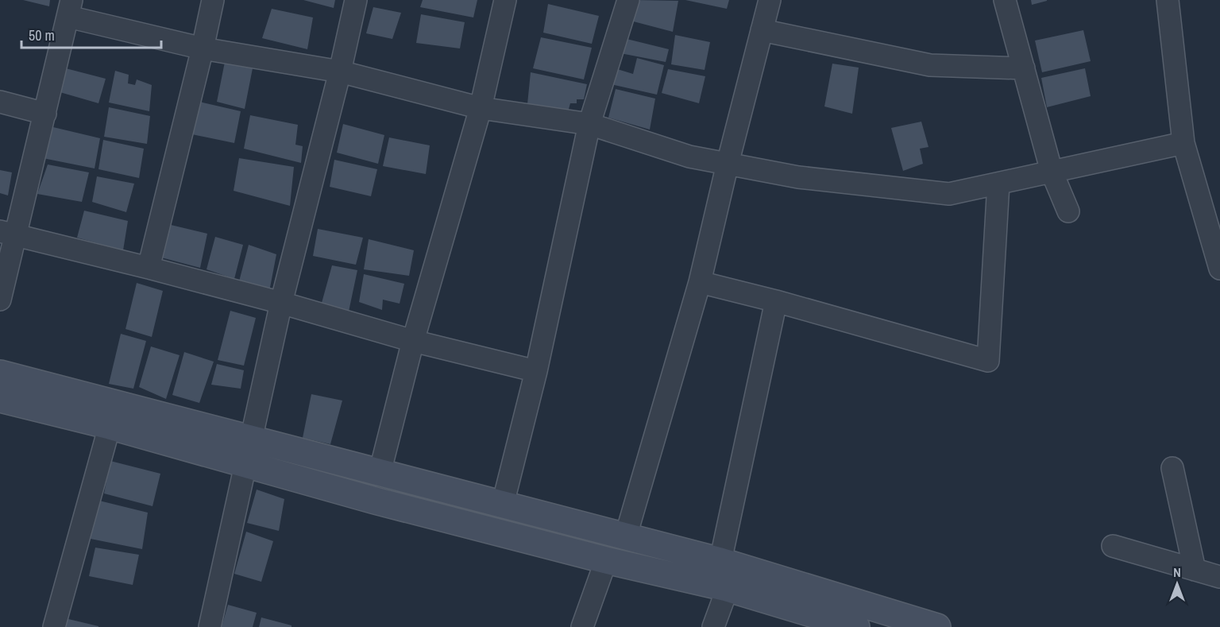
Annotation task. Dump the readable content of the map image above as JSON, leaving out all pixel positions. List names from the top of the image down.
{
  "scale_bar": "50 m",
  "north": "top"
}
